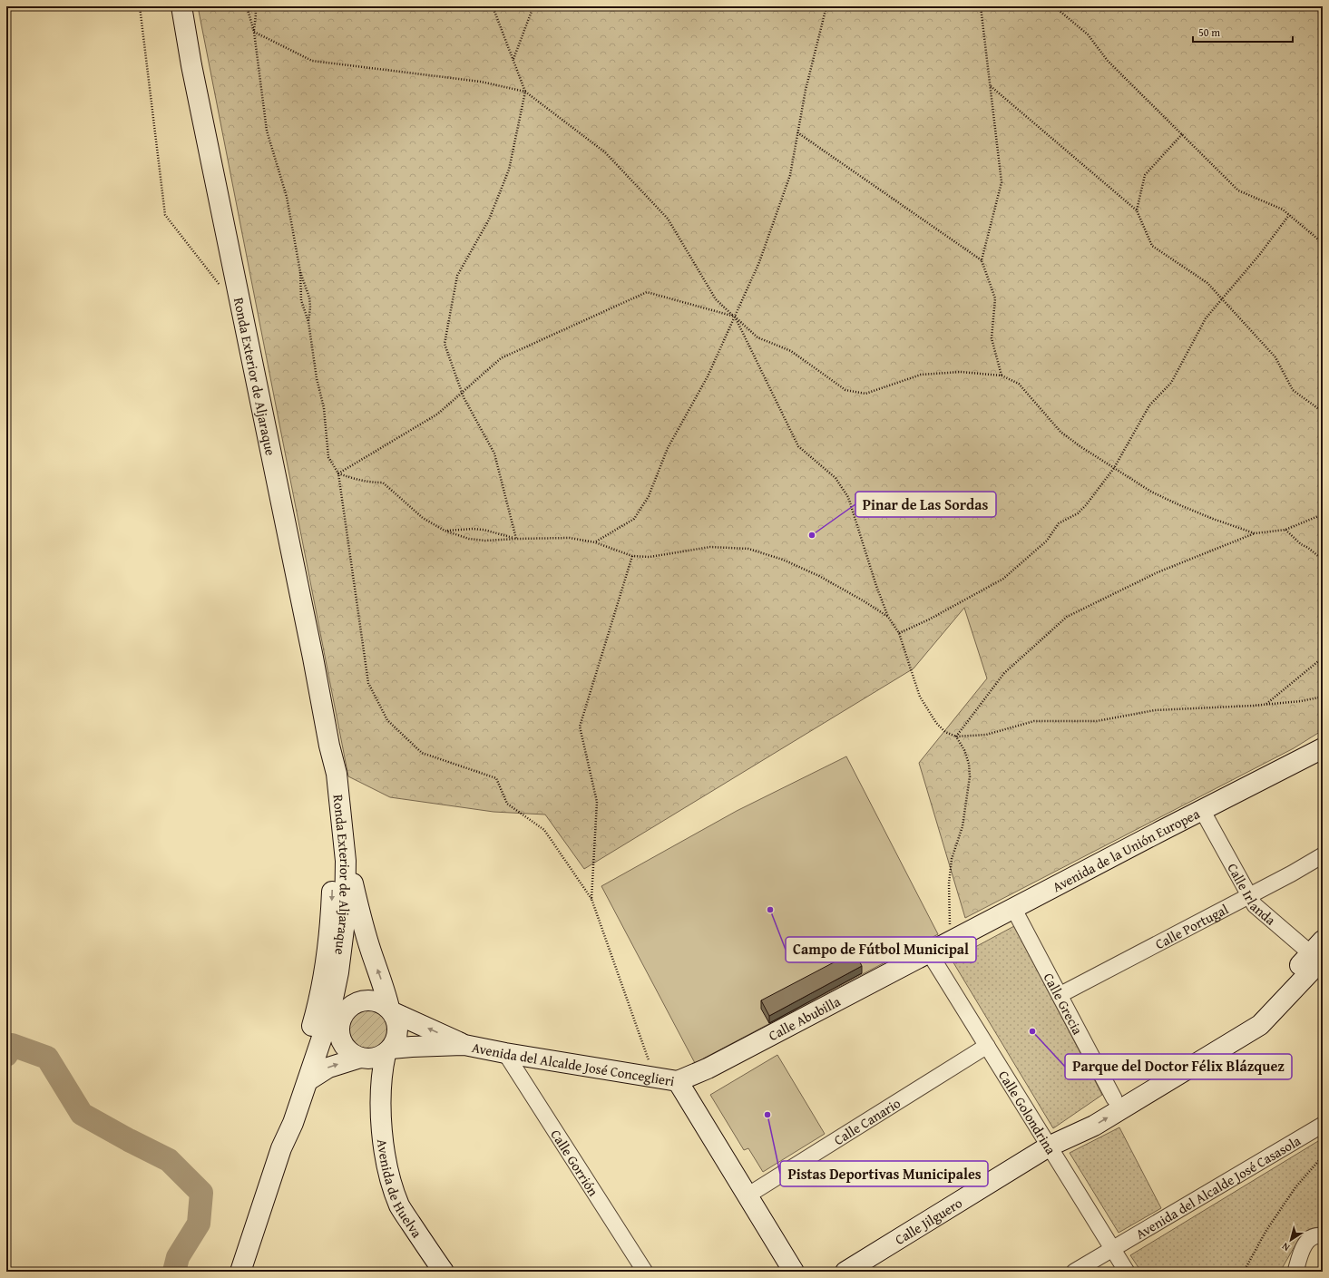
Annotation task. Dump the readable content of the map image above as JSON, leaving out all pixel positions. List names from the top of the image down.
{
  "streets": {
    "street": [
      "Ronda Exterior de Aljaraque",
      "Avenida de la Unión Europea",
      "Calle Irlanda",
      "Calle Portugal",
      "Calle Grecia",
      "Calle Abubilla",
      "Avenida del Alcalde José Conceglieri",
      "Calle Golondrina",
      "Calle Canario",
      "Calle Gorrión",
      "Avenida del Alcalde José Casasola",
      "Avenida de Huelva",
      "Calle Jilguero"
    ]
  },
  "crossings": [
    ["Ronda Exterior de Aljaraque", "Avenida del Alcalde José Conceglieri"],
    ["Ronda Exterior de Aljaraque", "Avenida de Huelva"],
    ["Avenida de la Unión Europea", "Calle Irlanda"],
    ["Avenida de la Unión Europea", "Calle Grecia"],
    ["Avenida de la Unión Europea", "Calle Abubilla"],
    ["Avenida de la Unión Europea", "Calle Golondrina"],
    ["Calle Irlanda", "Calle Portugal"],
    ["Calle Portugal", "Calle Grecia"],
    ["Calle Abubilla", "Avenida del Alcalde José Conceglieri"],
    ["Calle Abubilla", "Calle Golondrina"],
    ["Avenida del Alcalde José Conceglieri", "Calle Canario"],
    ["Avenida del Alcalde José Conceglieri", "Calle Gorrión"],
    ["Avenida del Alcalde José Conceglieri", "Avenida de Huelva"],
    ["Calle Golondrina", "Calle Canario"],
    ["Calle Golondrina", "Avenida del Alcalde José Casasola"],
    ["Calle Golondrina", "Calle Jilguero"]
  ],
  "places": [
    "Pinar de Las Sordas",
    "Campo de Fútbol Municipal",
    "Parque del Doctor Félix Blázquez",
    "Pistas Deportivas Municipales"
  ],
  "scale_bar": "50 m",
  "north": "bottom left"
}
